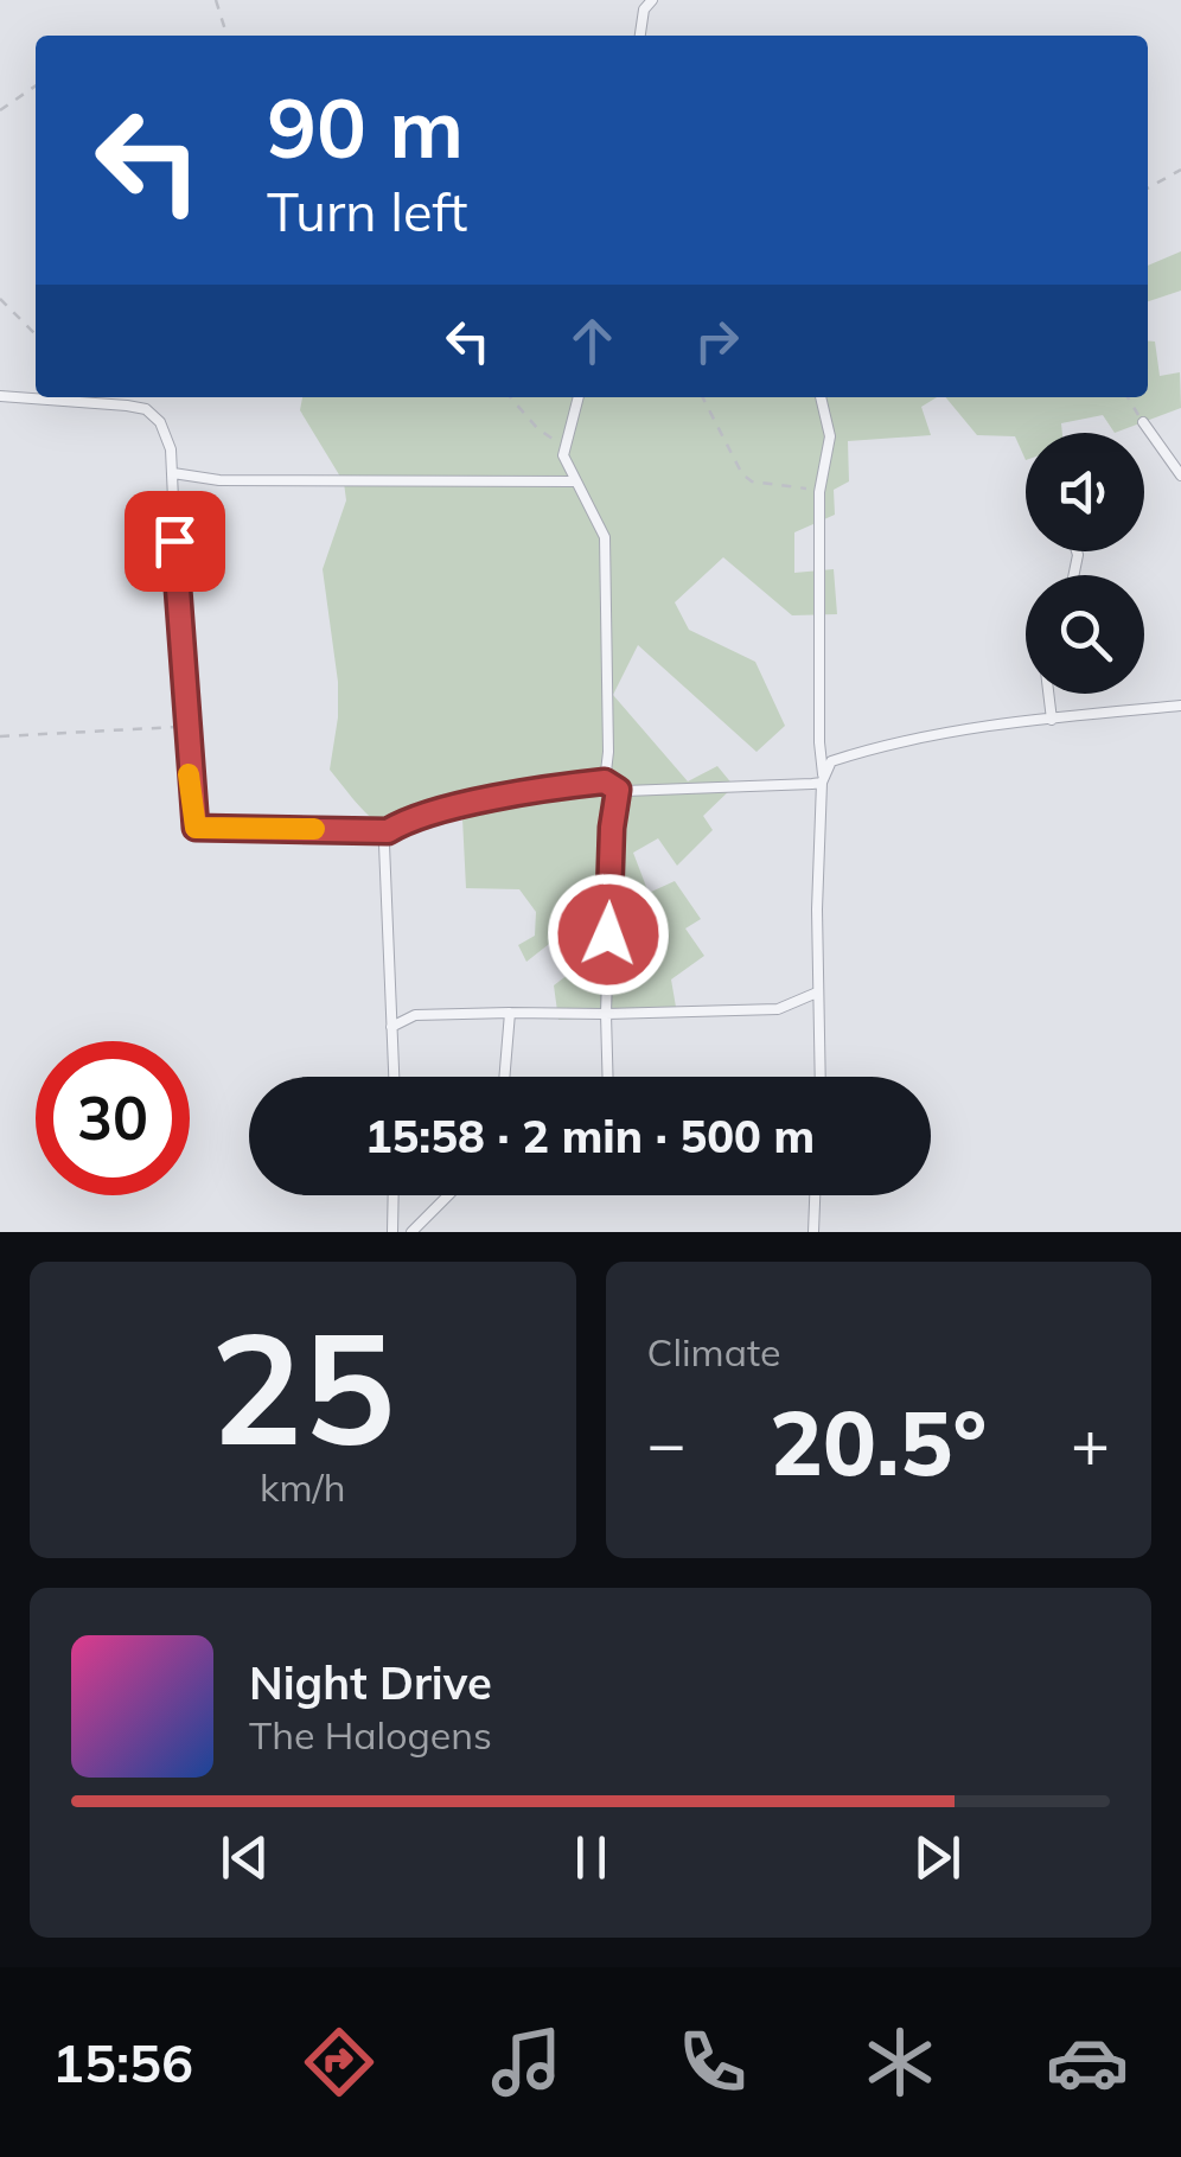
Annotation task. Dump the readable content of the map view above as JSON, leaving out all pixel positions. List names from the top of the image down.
{
  "page": {
    "turn": ["90 m", "Turn left"],
    "limit": "30",
    "trip": "15:58 · 2 min · 500 m",
    "tile": [
      ["25", "km/h"],
      "Climate"
    ],
    "heat": ["−", "20.5°", "+"],
    "song": ["Night Drive", "The Halogens"],
    "tabs": "15:56"
  }
}
